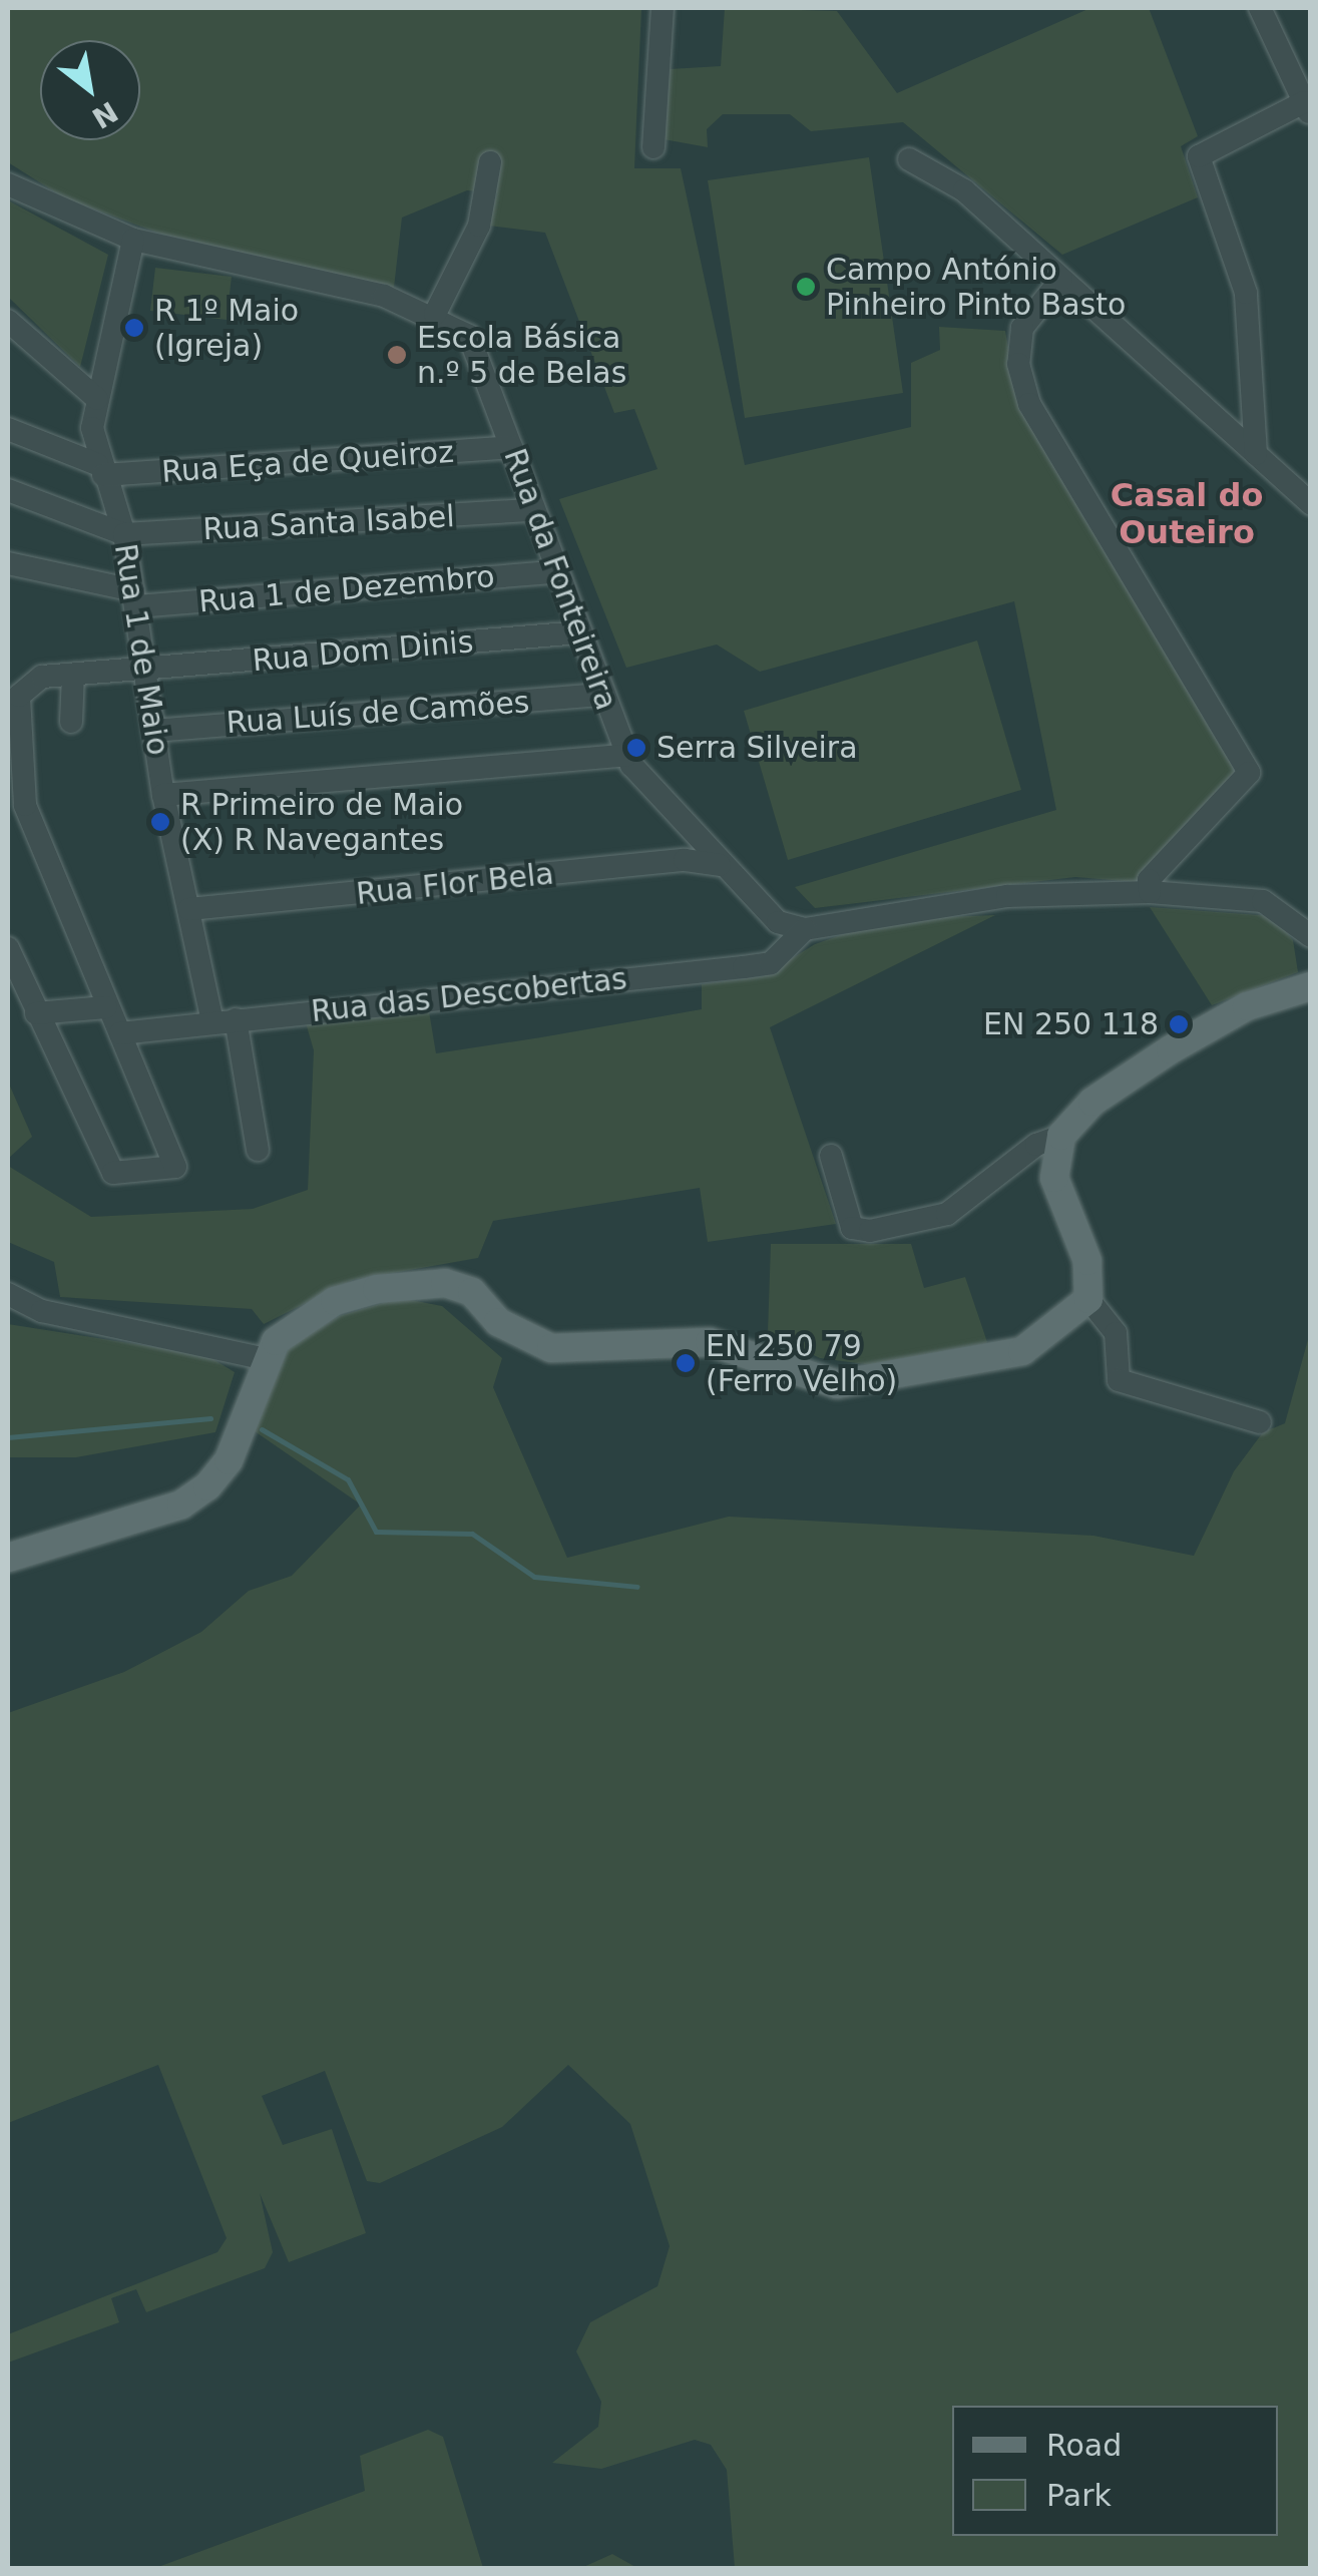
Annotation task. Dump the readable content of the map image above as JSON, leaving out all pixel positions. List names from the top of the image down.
{
  "streets": {
    "street": [
      "Rua Eça de Queiroz",
      "Rua Santa Isabel",
      "Rua da Fonteireira",
      "Rua 1 de Dezembro",
      "Rua 1 de Maio",
      "Rua Dom Dinis",
      "Rua Luís de Camões",
      "Rua Flor Bela",
      "Rua das Descobertas"
    ]
  },
  "crossings": [
    ["Rua Eça de Queiroz", "Rua da Fonteireira"],
    ["Rua Eça de Queiroz", "Rua 1 de Maio"],
    ["Rua Santa Isabel", "Rua da Fonteireira"],
    ["Rua Santa Isabel", "Rua 1 de Maio"],
    ["Rua da Fonteireira", "Rua 1 de Dezembro"],
    ["Rua da Fonteireira", "Rua Dom Dinis"],
    ["Rua da Fonteireira", "Rua Luís de Camões"],
    ["Rua da Fonteireira", "Rua Flor Bela"],
    ["Rua da Fonteireira", "Rua das Descobertas"],
    ["Rua 1 de Dezembro", "Rua 1 de Maio"],
    ["Rua 1 de Maio", "Rua Dom Dinis"],
    ["Rua 1 de Maio", "Rua Luís de Camões"],
    ["Rua 1 de Maio", "Rua Flor Bela"],
    ["Rua 1 de Maio", "Rua das Descobertas"]
  ],
  "districts": ["Casal do Outeiro"],
  "places": [
    "Campo António Pinheiro Pinto Basto",
    "R 1º Maio (Igreja)",
    "Escola Básica n.º 5 de Belas",
    "Serra Silveira",
    "R Primeiro de Maio (X) R Navegantes",
    "EN 250 118",
    "EN 250 79 (Ferro Velho)"
  ],
  "legend": ["Road", "Park"],
  "north": "bottom right"
}
